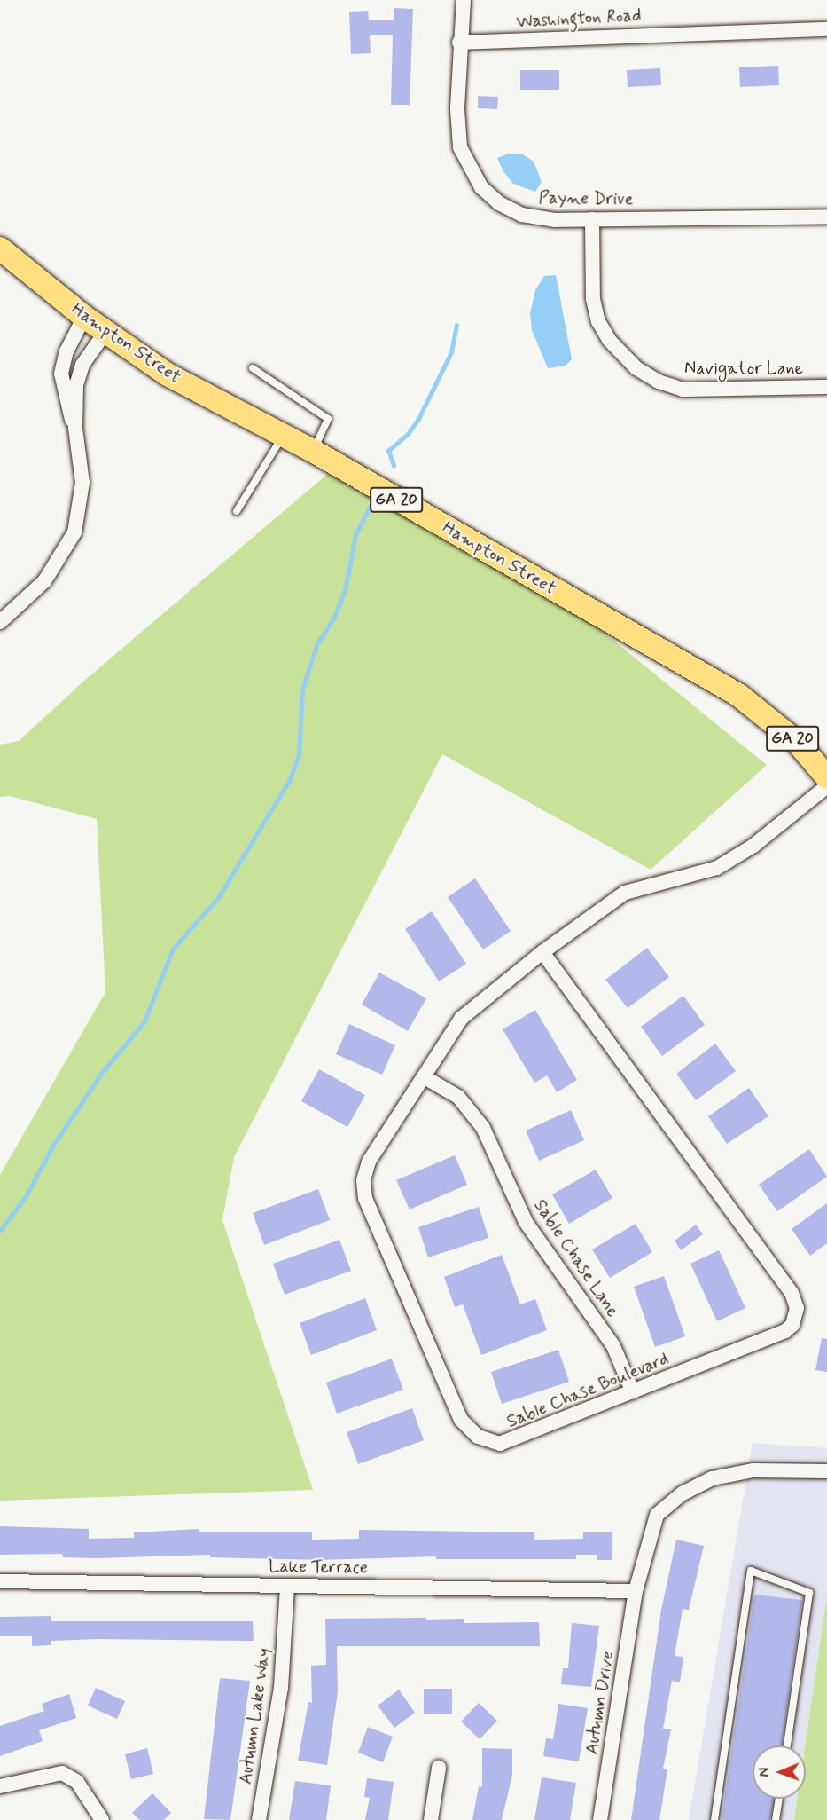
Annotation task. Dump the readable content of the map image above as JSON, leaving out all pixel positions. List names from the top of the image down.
{
  "streets": {
    "main road": ["Hampton Street", "GA 20"],
    "street": [
      "Washington Road",
      "Payne Drive",
      "Navigator Lane",
      "Sable Chase Lane",
      "Sable Chase Boulevard",
      "Lake Terrace",
      "Autumn Drive",
      "Autumn Lake Way"
    ]
  },
  "crossings": [
    ["Washington Road", "Payne Drive"],
    ["Payne Drive", "Navigator Lane"],
    ["Sable Chase Lane", "Sable Chase Boulevard"],
    ["Lake Terrace", "Autumn Drive"],
    ["Lake Terrace", "Autumn Lake Way"]
  ],
  "north": "left"
}
